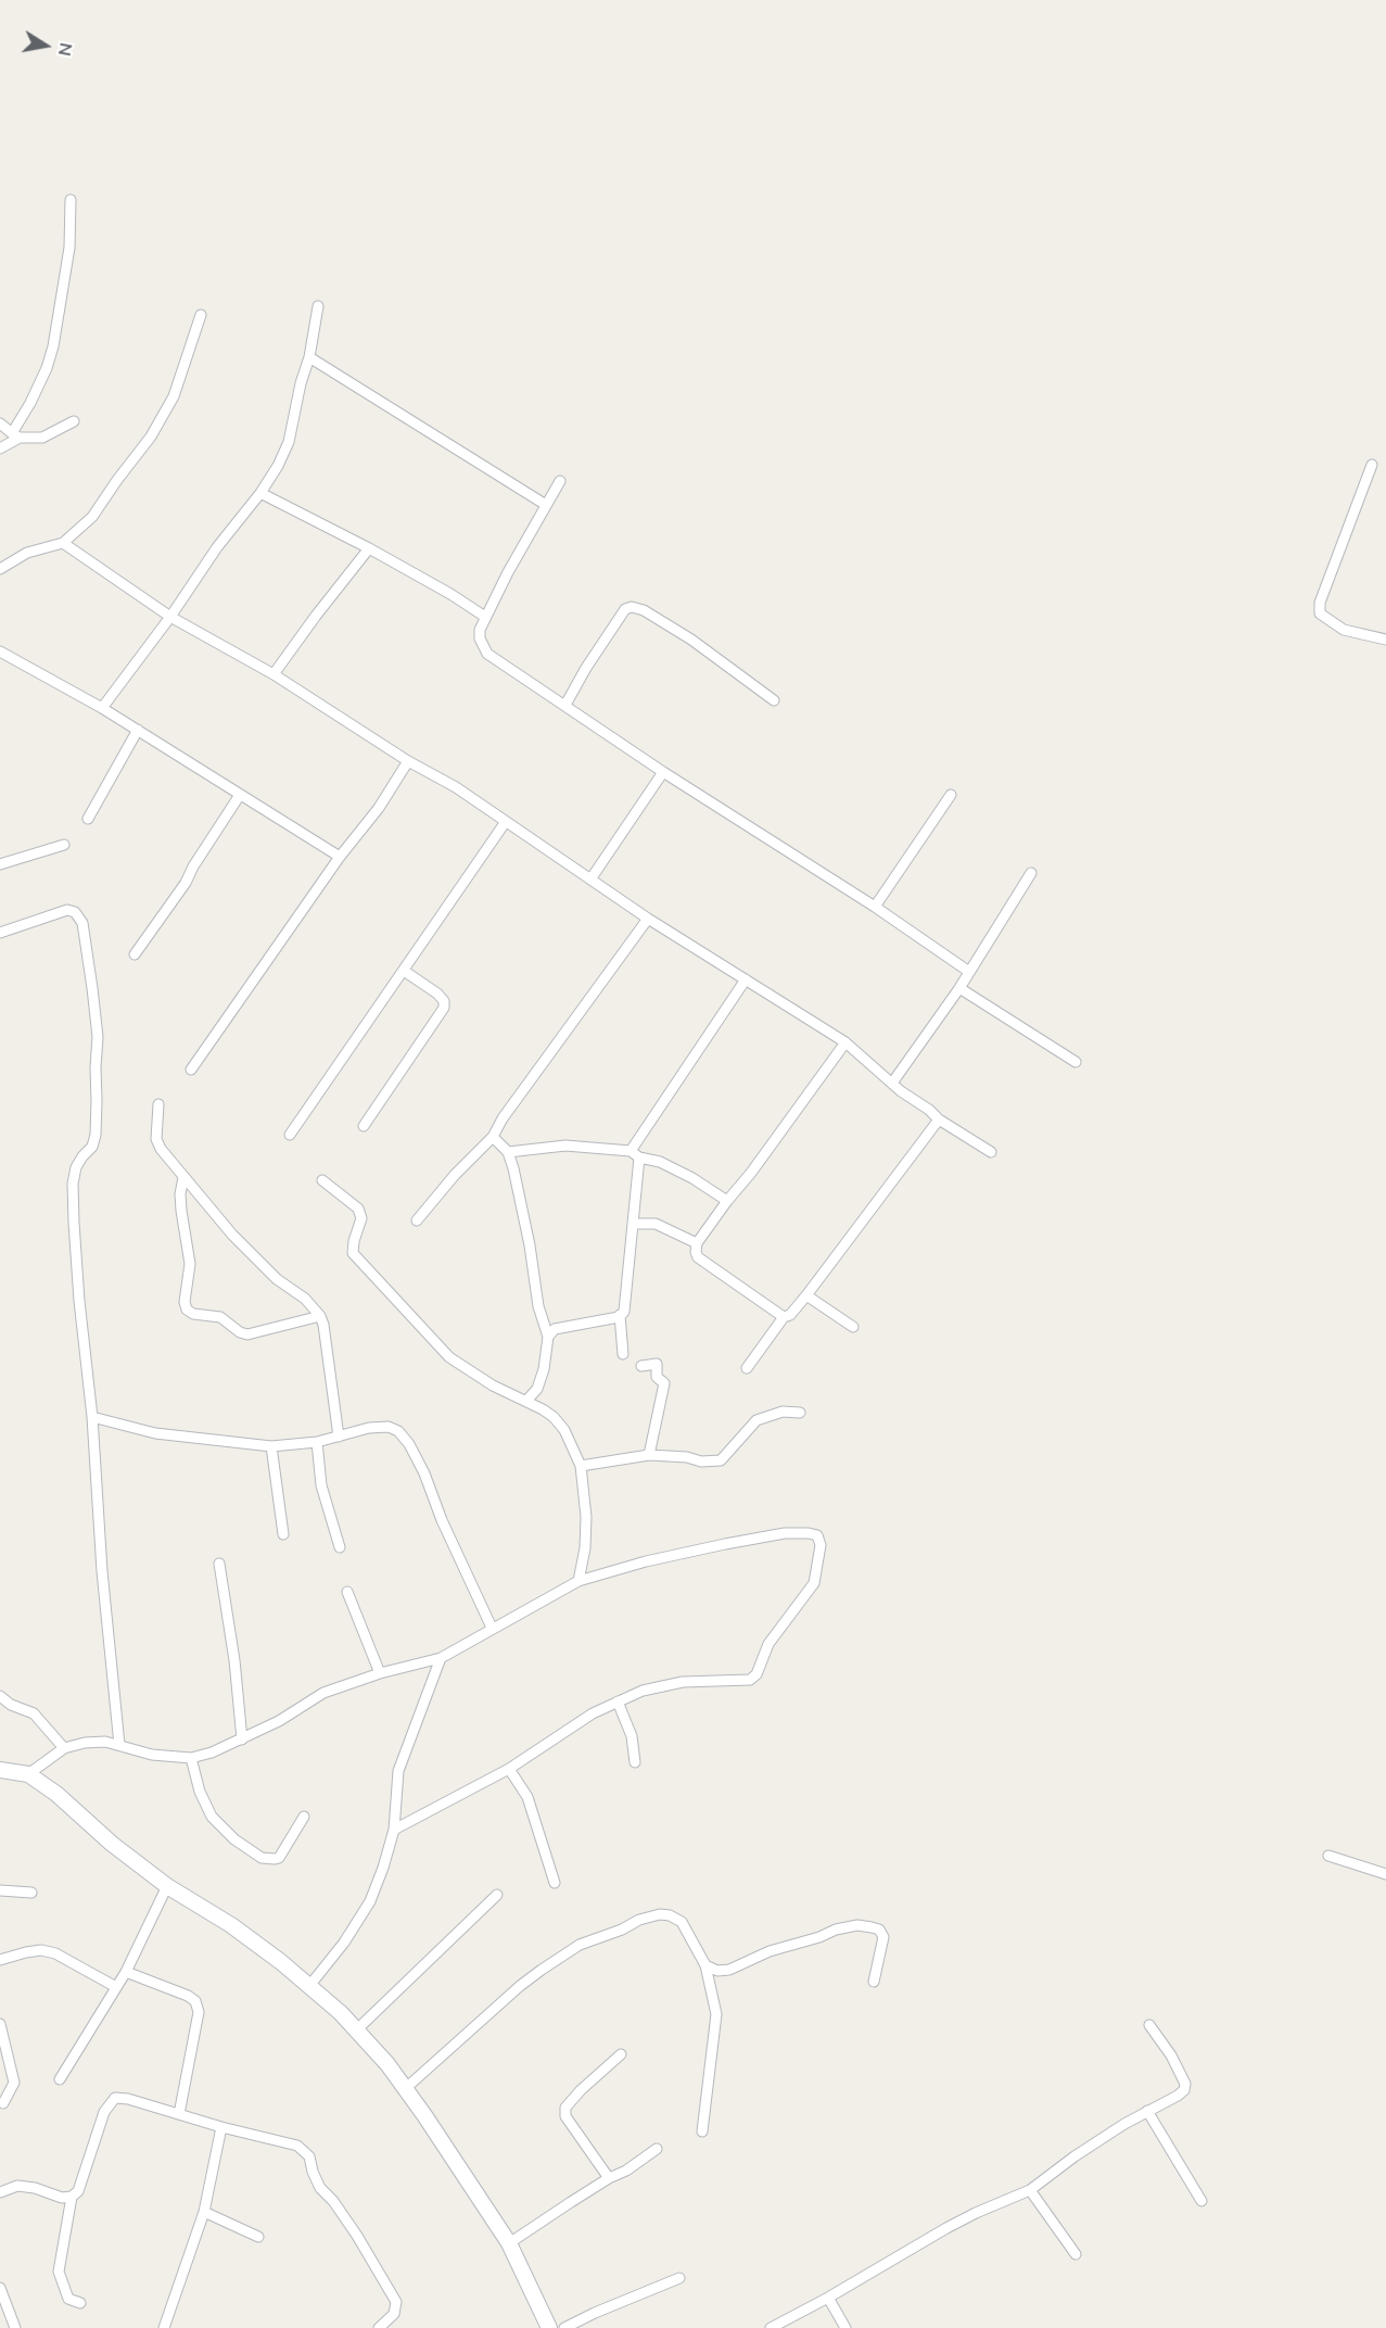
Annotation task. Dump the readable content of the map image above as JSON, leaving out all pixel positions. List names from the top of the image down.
{
  "north": "right"
}
